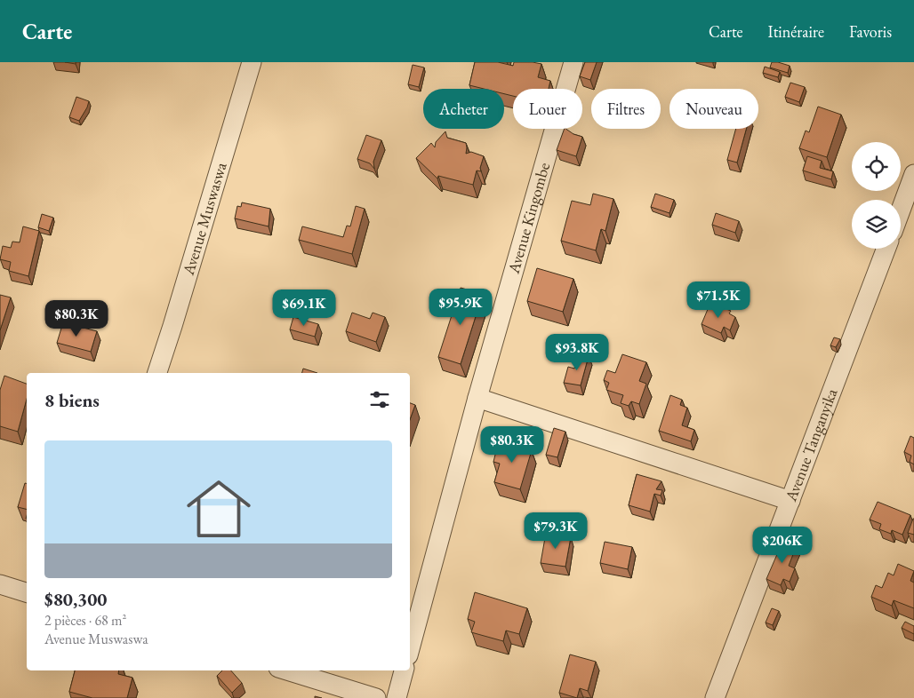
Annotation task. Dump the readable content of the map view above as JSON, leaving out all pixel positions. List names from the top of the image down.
{
  "streets": {
    "street": ["Avenue Kingombe", "Avenue Muswaswa", "Avenue Tanganyika"]
  },
  "page": {
    "header": "Carte",
    "nav": ["Carte", "Itinéraire", "Favoris"],
    "chip": [
      "Acheter",
      "Louer",
      "Filtres",
      "Nouveau"
    ],
    "price": [
      "$71.5K",
      "$95.9K",
      "$69.1K",
      "$80.3K",
      "$93.8K",
      "$80.3K",
      "$79.3K",
      "$206K"
    ],
    "heading": "8 biens",
    "list": [
      {
        "name": "$80,300",
        "note": "2 pièces · 68 m² · Avenue Muswaswa"
      }
    ]
  }
}
